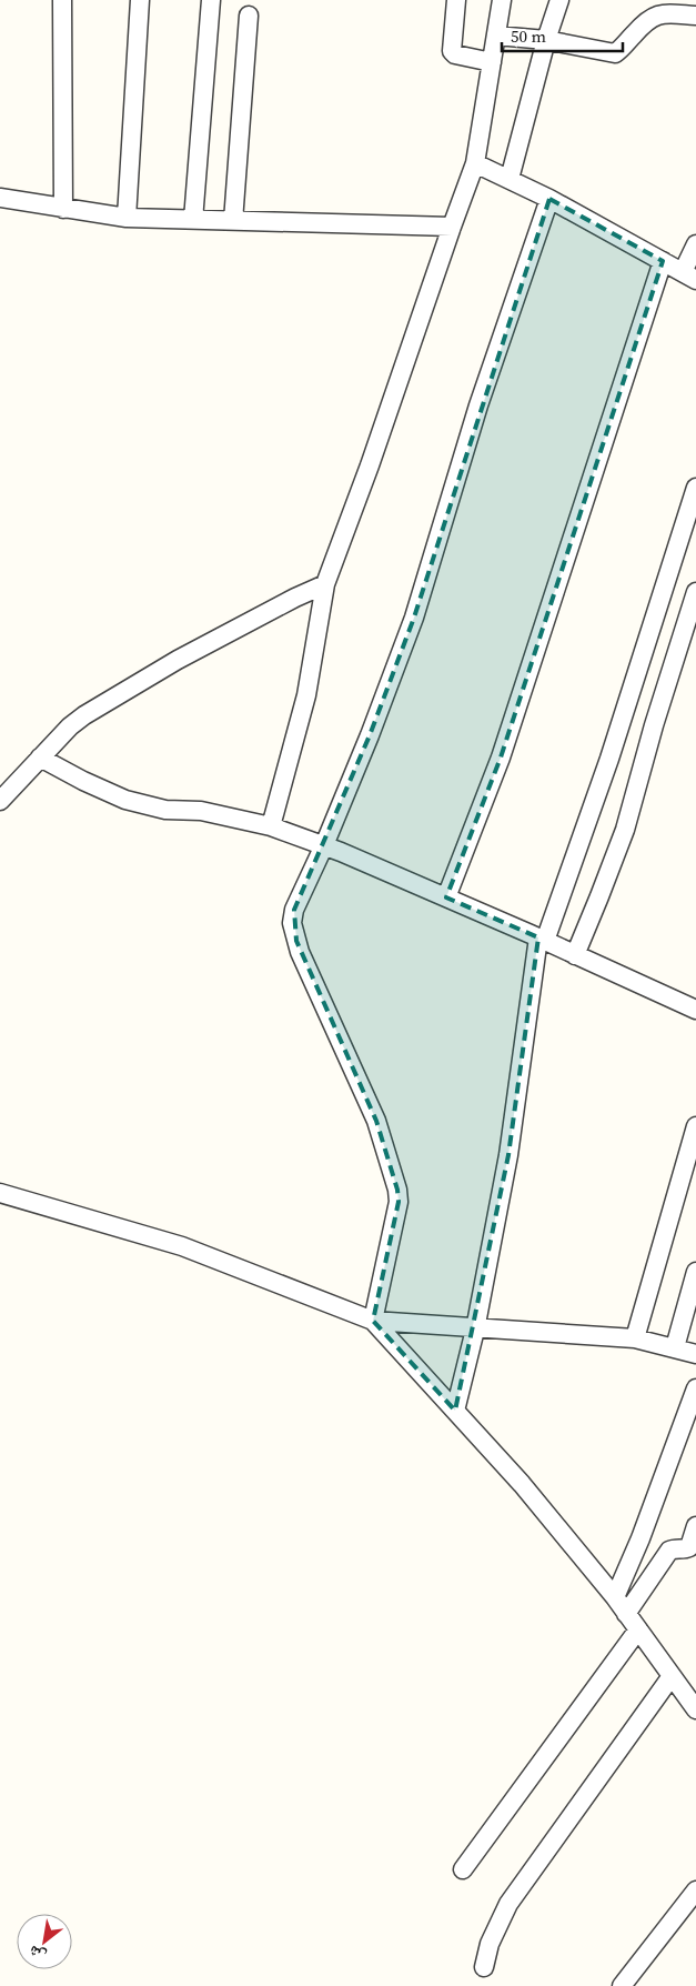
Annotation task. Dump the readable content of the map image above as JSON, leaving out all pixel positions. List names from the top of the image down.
{
  "scale_bar": "50 m",
  "north": "bottom left"
}
